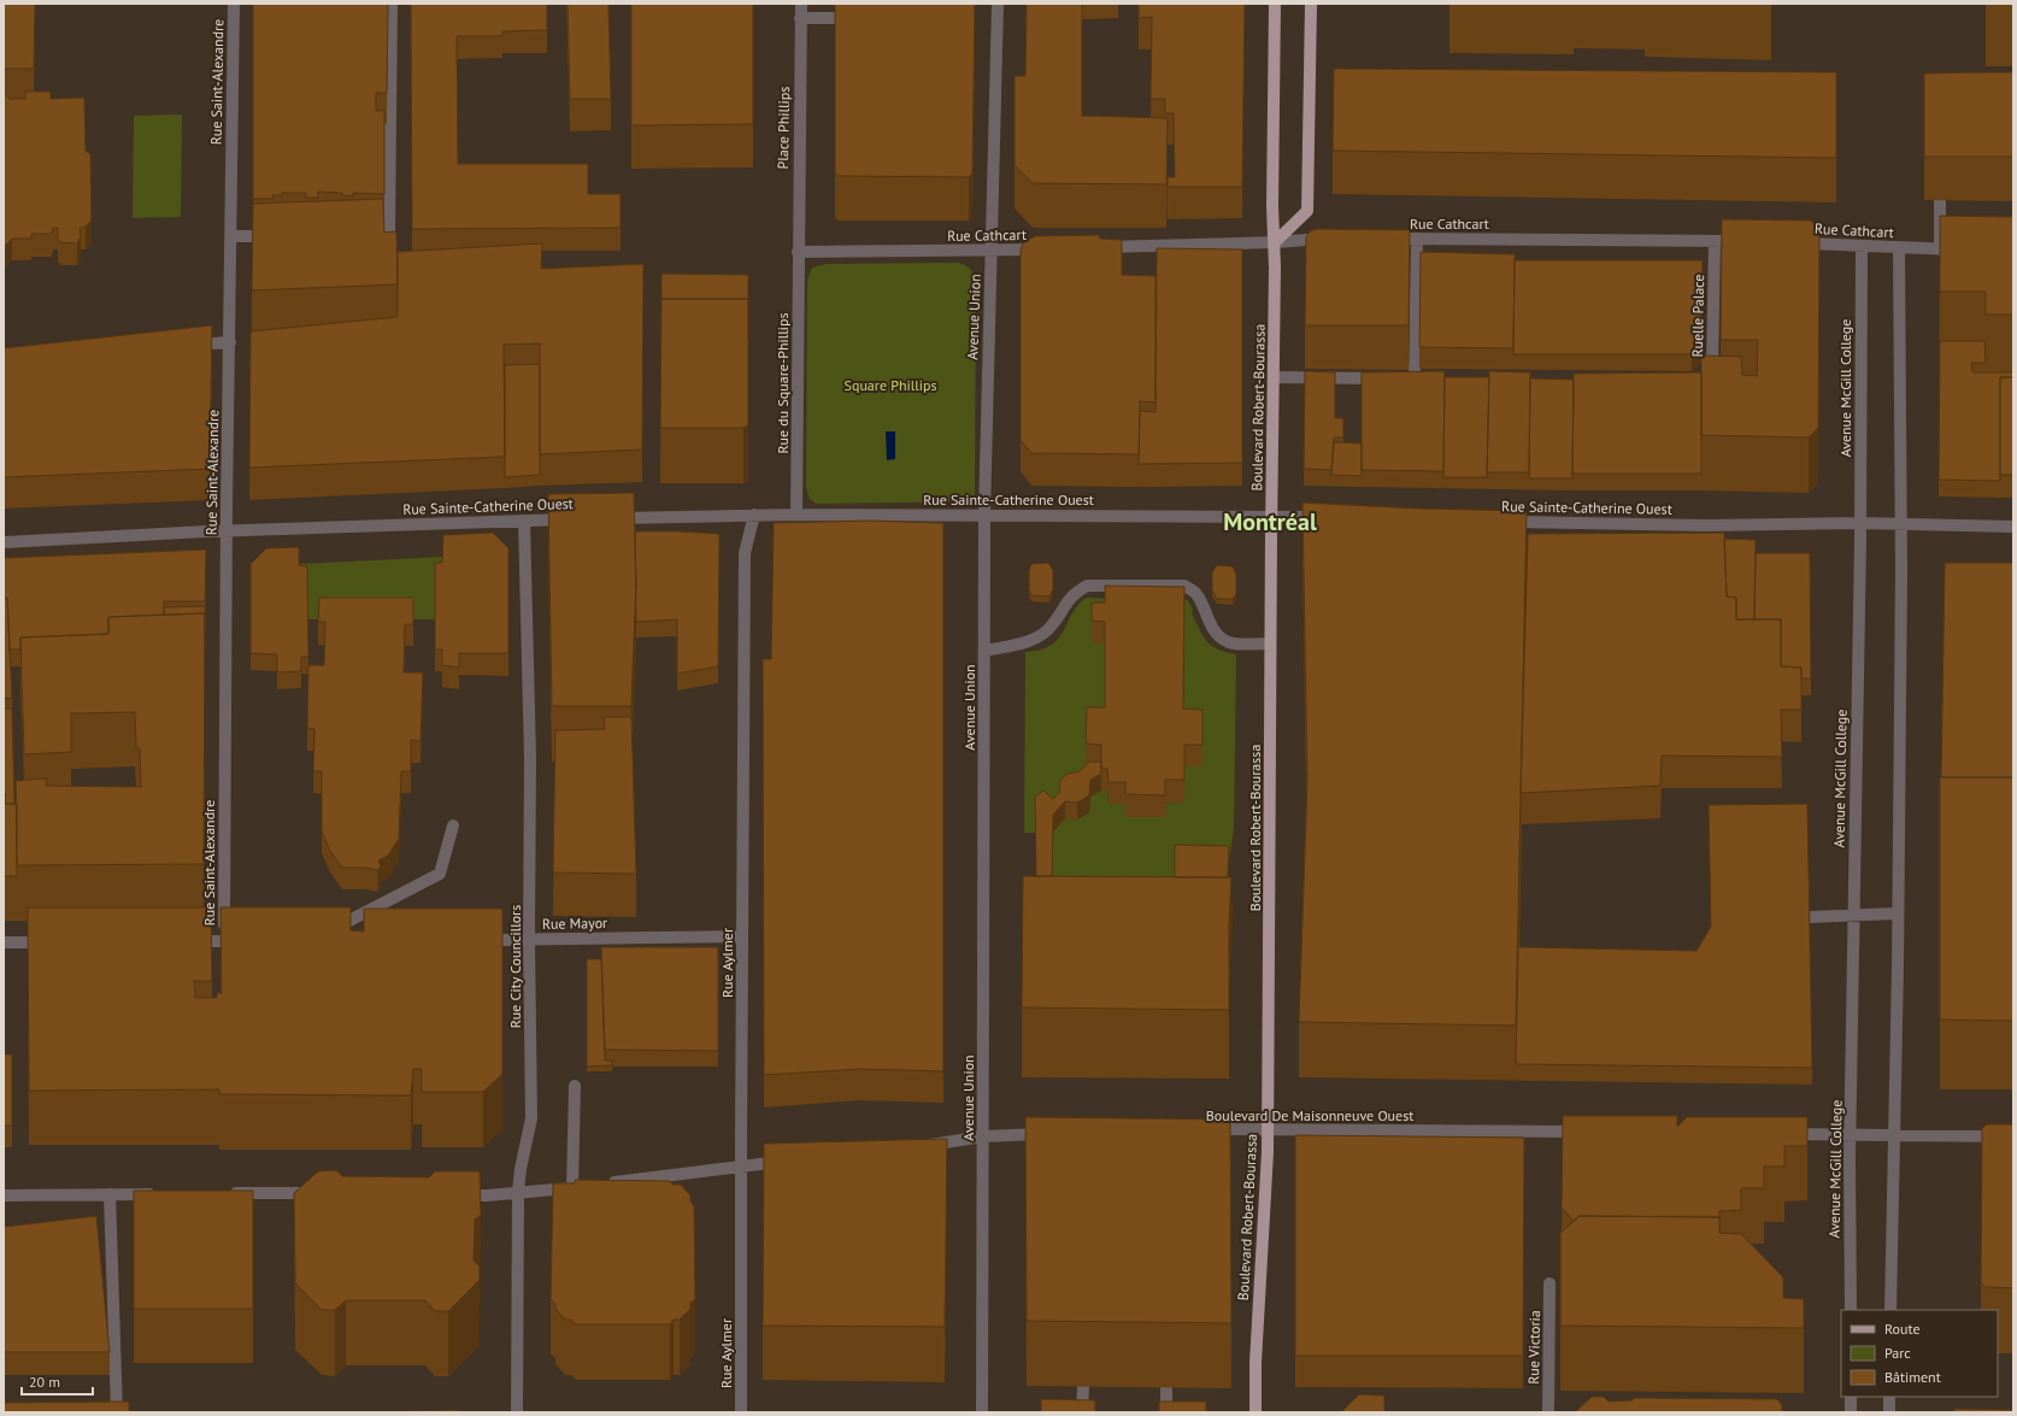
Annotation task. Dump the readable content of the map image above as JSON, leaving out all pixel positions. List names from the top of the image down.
{
  "streets": {
    "main road": ["Boulevard Robert-Bourassa"],
    "street": [
      "Rue Saint-Alexandre",
      "Place Phillips",
      "Rue Cathcart",
      "Ruelle Palace",
      "Avenue Union",
      "Rue du Square-Phillips",
      "Avenue McGill College",
      "Rue Sainte-Catherine Ouest",
      "Rue Mayor",
      "Rue Aylmer",
      "Rue City Councillors",
      "Boulevard De Maisonneuve Ouest",
      "Rue Victoria"
    ]
  },
  "crossings": [
    ["Rue Saint-Alexandre", "Rue Sainte-Catherine Ouest"],
    ["Place Phillips", "Rue Cathcart"],
    ["Place Phillips", "Rue du Square-Phillips"],
    ["Rue Cathcart", "Ruelle Palace"],
    ["Rue Cathcart", "Avenue Union"],
    ["Rue Cathcart", "Rue du Square-Phillips"],
    ["Rue Cathcart", "Avenue McGill College"],
    ["Avenue Union", "Rue Sainte-Catherine Ouest"],
    ["Rue du Square-Phillips", "Rue Sainte-Catherine Ouest"],
    ["Avenue McGill College", "Rue Sainte-Catherine Ouest"],
    ["Boulevard Robert-Bourassa", "Rue Sainte-Catherine Ouest"],
    ["Boulevard Robert-Bourassa", "Boulevard De Maisonneuve Ouest"],
    ["Rue Sainte-Catherine Ouest", "Rue Aylmer"],
    ["Rue Sainte-Catherine Ouest", "Rue City Councillors"],
    ["Rue Mayor", "Rue Aylmer"],
    ["Rue Mayor", "Rue City Councillors"]
  ],
  "districts": ["Montréal"],
  "parks": ["Square Phillips"],
  "legend": ["Route", "Parc", "Bâtiment"],
  "scale_bar": "20 m"
}
